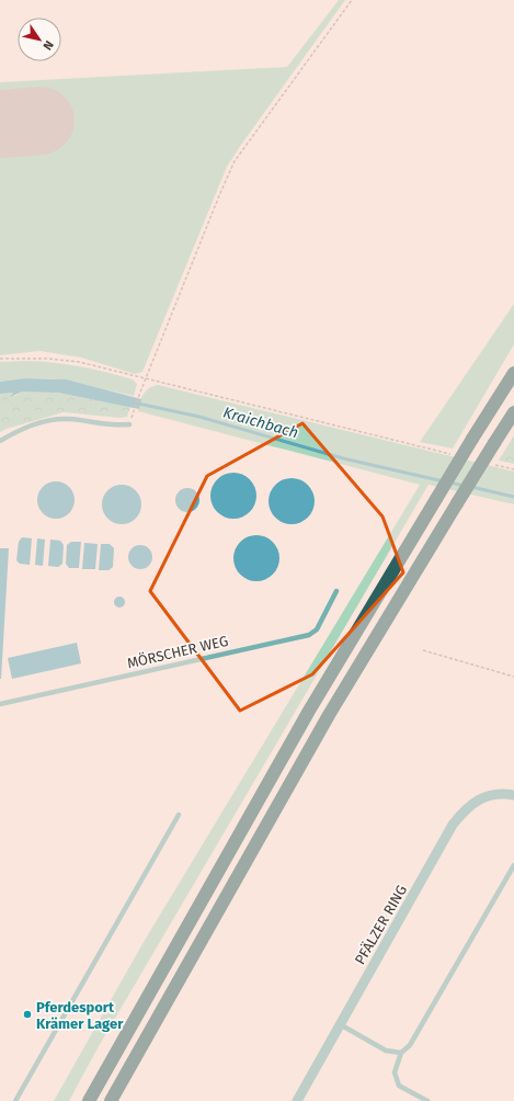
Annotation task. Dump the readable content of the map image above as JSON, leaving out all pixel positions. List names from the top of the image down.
{
  "streets": {
    "street": ["PFÄLZER RING"],
    "lane": ["MÖRSCHER WEG"]
  },
  "water": ["Kraichbach"],
  "places": ["Pferdesport Krämer Lager"],
  "north": "bottom right"
}
